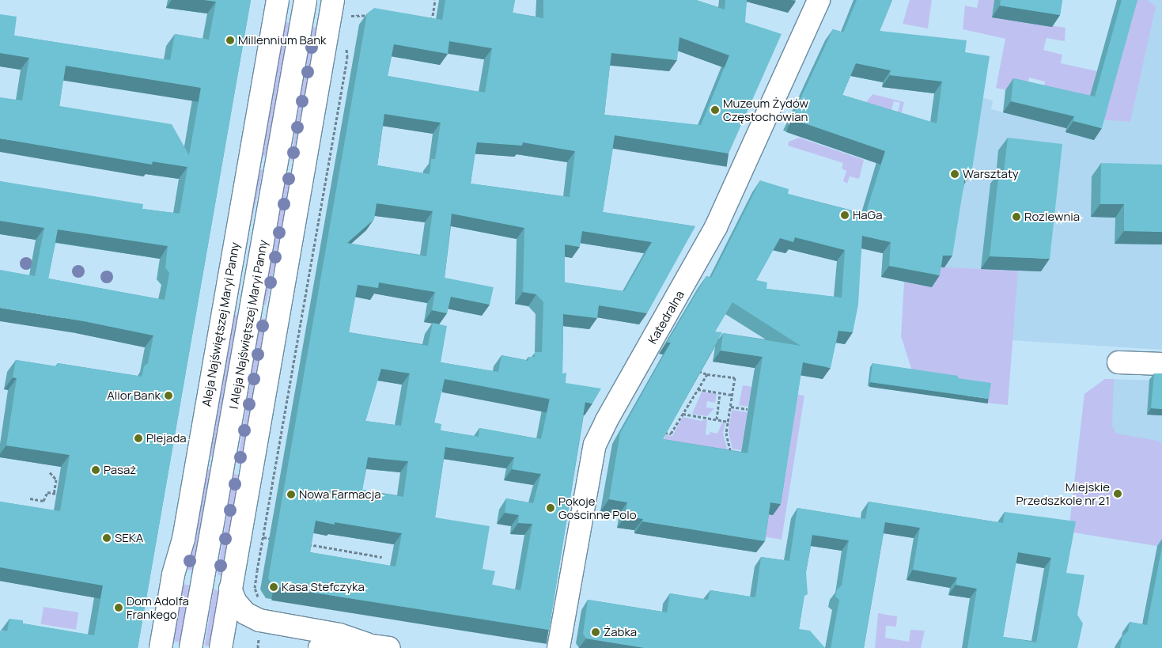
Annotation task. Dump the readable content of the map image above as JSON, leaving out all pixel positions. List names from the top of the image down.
{
  "streets": {
    "street": ["Katedralna", "Aleja Najświętszej Maryi Panny", "I Aleja Najświętszej Maryi Panny"]
  },
  "places": [
    "Millennium Bank",
    "Muzeum Żydów Częstochowian",
    "Warsztaty",
    "HaGa",
    "Rozlewnia",
    "Alior Bank",
    "Plejada",
    "Pasaż",
    "Miejskie Przedszkole nr 21",
    "Nowa Farmacja",
    "Pokoje Gościnne Polo",
    "SEKA",
    "Kasa Stefczyka",
    "Dom Adolfa Frankego",
    "Żabka"
  ]
}
